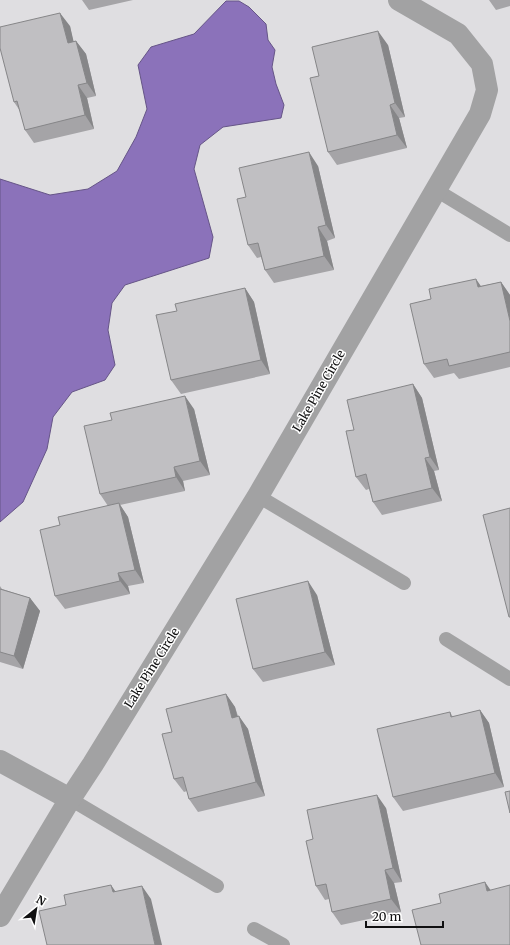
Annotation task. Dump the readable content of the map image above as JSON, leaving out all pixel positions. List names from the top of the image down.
{
  "streets": {
    "street": ["Lake Pine Circle"]
  },
  "scale_bar": "20 m",
  "north": "top right"
}
